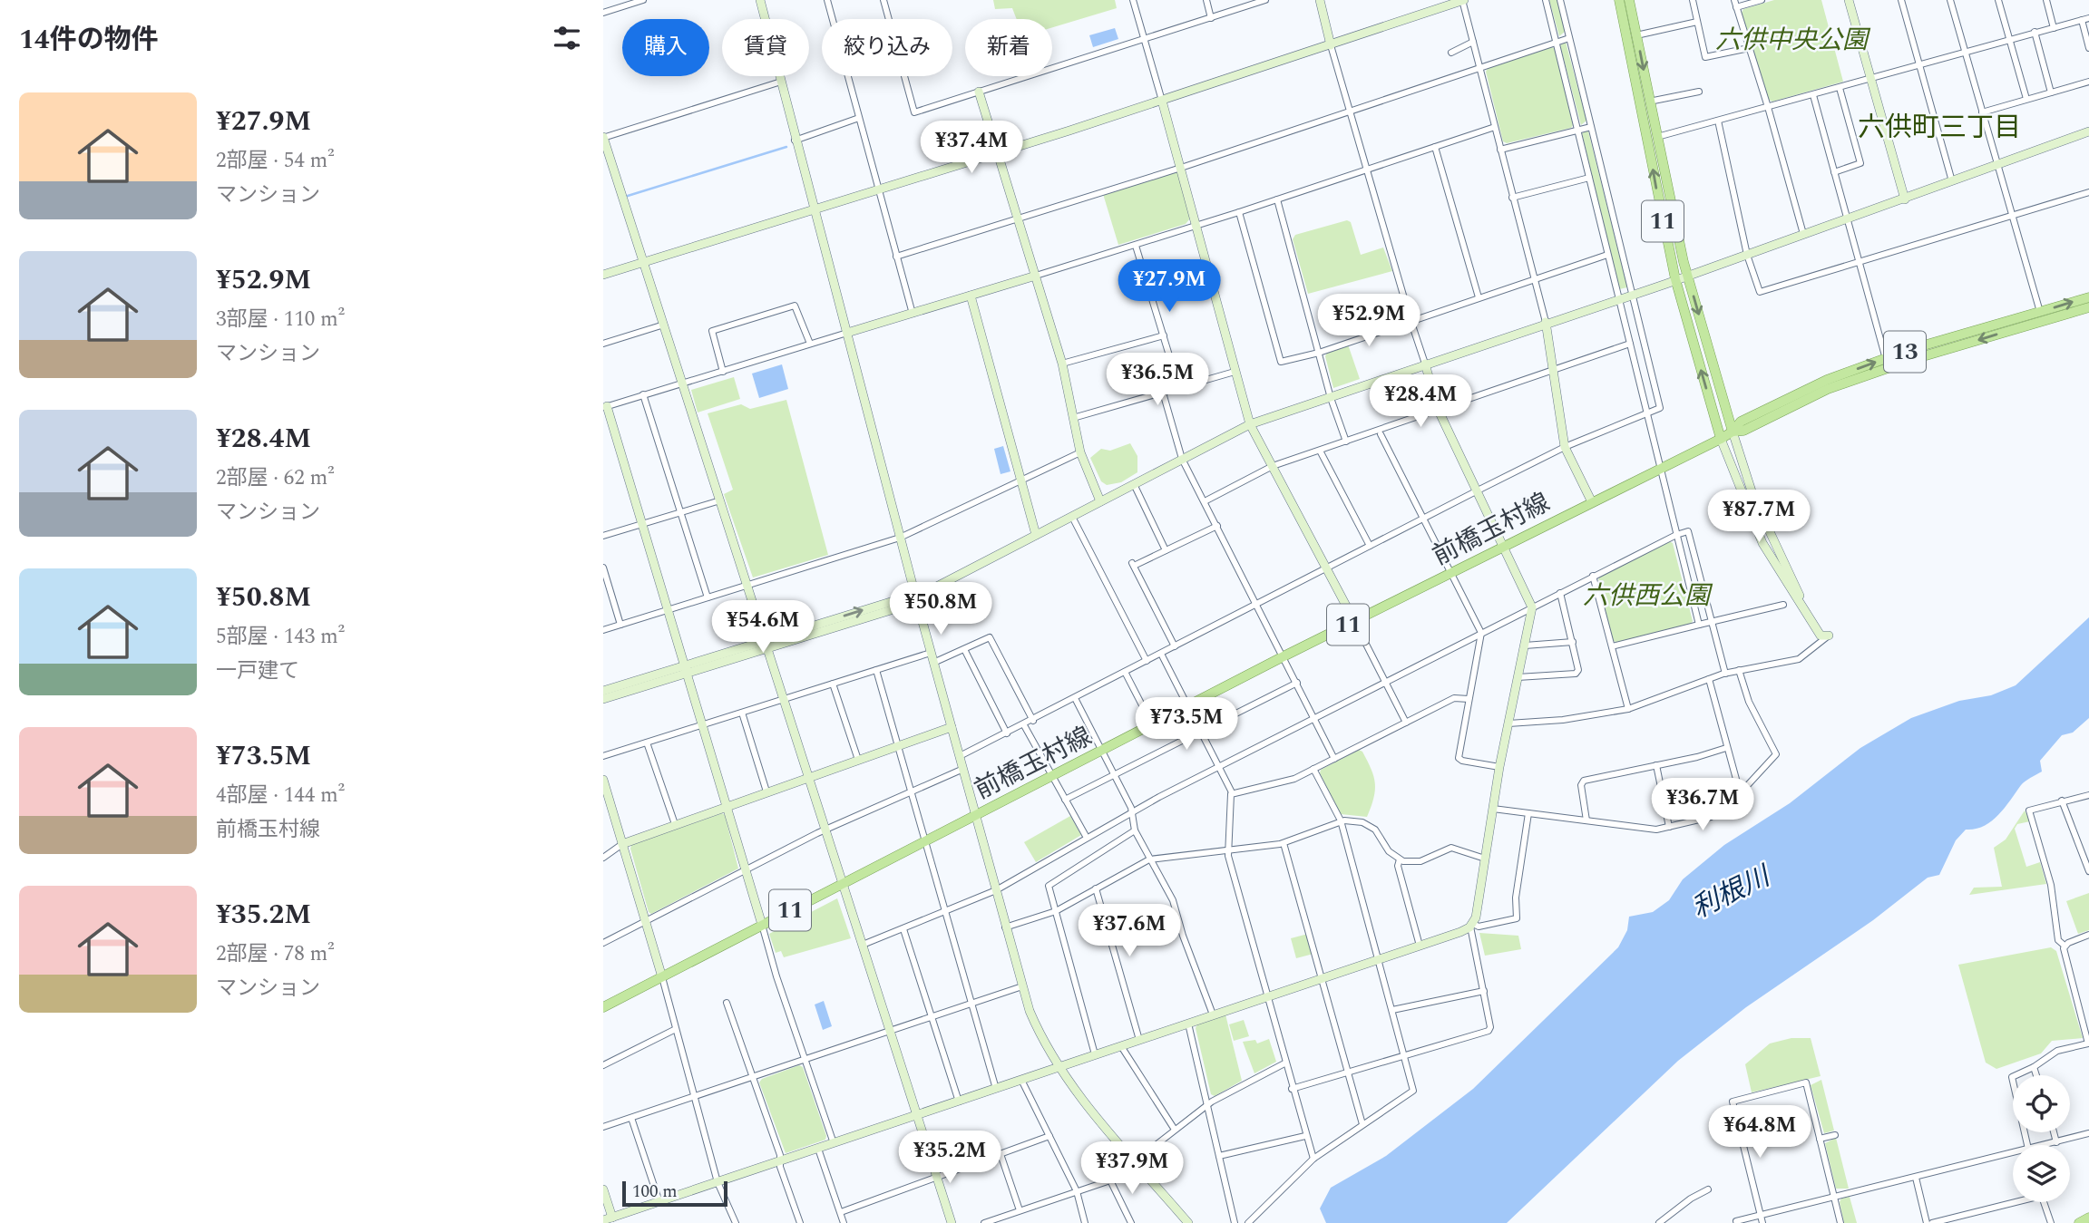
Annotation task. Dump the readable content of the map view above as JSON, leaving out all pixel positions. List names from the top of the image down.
{
  "streets": {
    "main road": ["11", "13", "前橋玉村線"]
  },
  "crossings": [
    ["11", "13"],
    ["11", "前橋玉村線"],
    ["13", "前橋玉村線"]
  ],
  "districts": ["六供町三丁目"],
  "water": ["利根川"],
  "parks": ["六供中央公園", "六供西公園"],
  "scale_bar": "100 m",
  "page": {
    "heading": "14件の物件",
    "chip": [
      "購入",
      "賃貸",
      "絞り込み",
      "新着"
    ],
    "list": [
      {
        "name": "¥27.9M",
        "note": "2部屋 · 54 m² · マンション"
      },
      {
        "name": "¥52.9M",
        "note": "3部屋 · 110 m² · マンション"
      },
      {
        "name": "¥28.4M",
        "note": "2部屋 · 62 m² · マンション"
      },
      {
        "name": "¥50.8M",
        "note": "5部屋 · 143 m² · 一戸建て"
      },
      {
        "name": "¥73.5M",
        "note": "4部屋 · 144 m² · 前橋玉村線"
      },
      {
        "name": "¥35.2M",
        "note": "2部屋 · 78 m² · マンション"
      }
    ],
    "price": [
      "¥37.4M",
      "¥27.9M",
      "¥52.9M",
      "¥36.5M",
      "¥28.4M",
      "¥87.7M",
      "¥50.8M",
      "¥54.6M",
      "¥73.5M",
      "¥36.7M",
      "¥37.6M",
      "¥64.8M",
      "¥35.2M",
      "¥37.9M"
    ],
    "scale": "100 m"
  }
}
